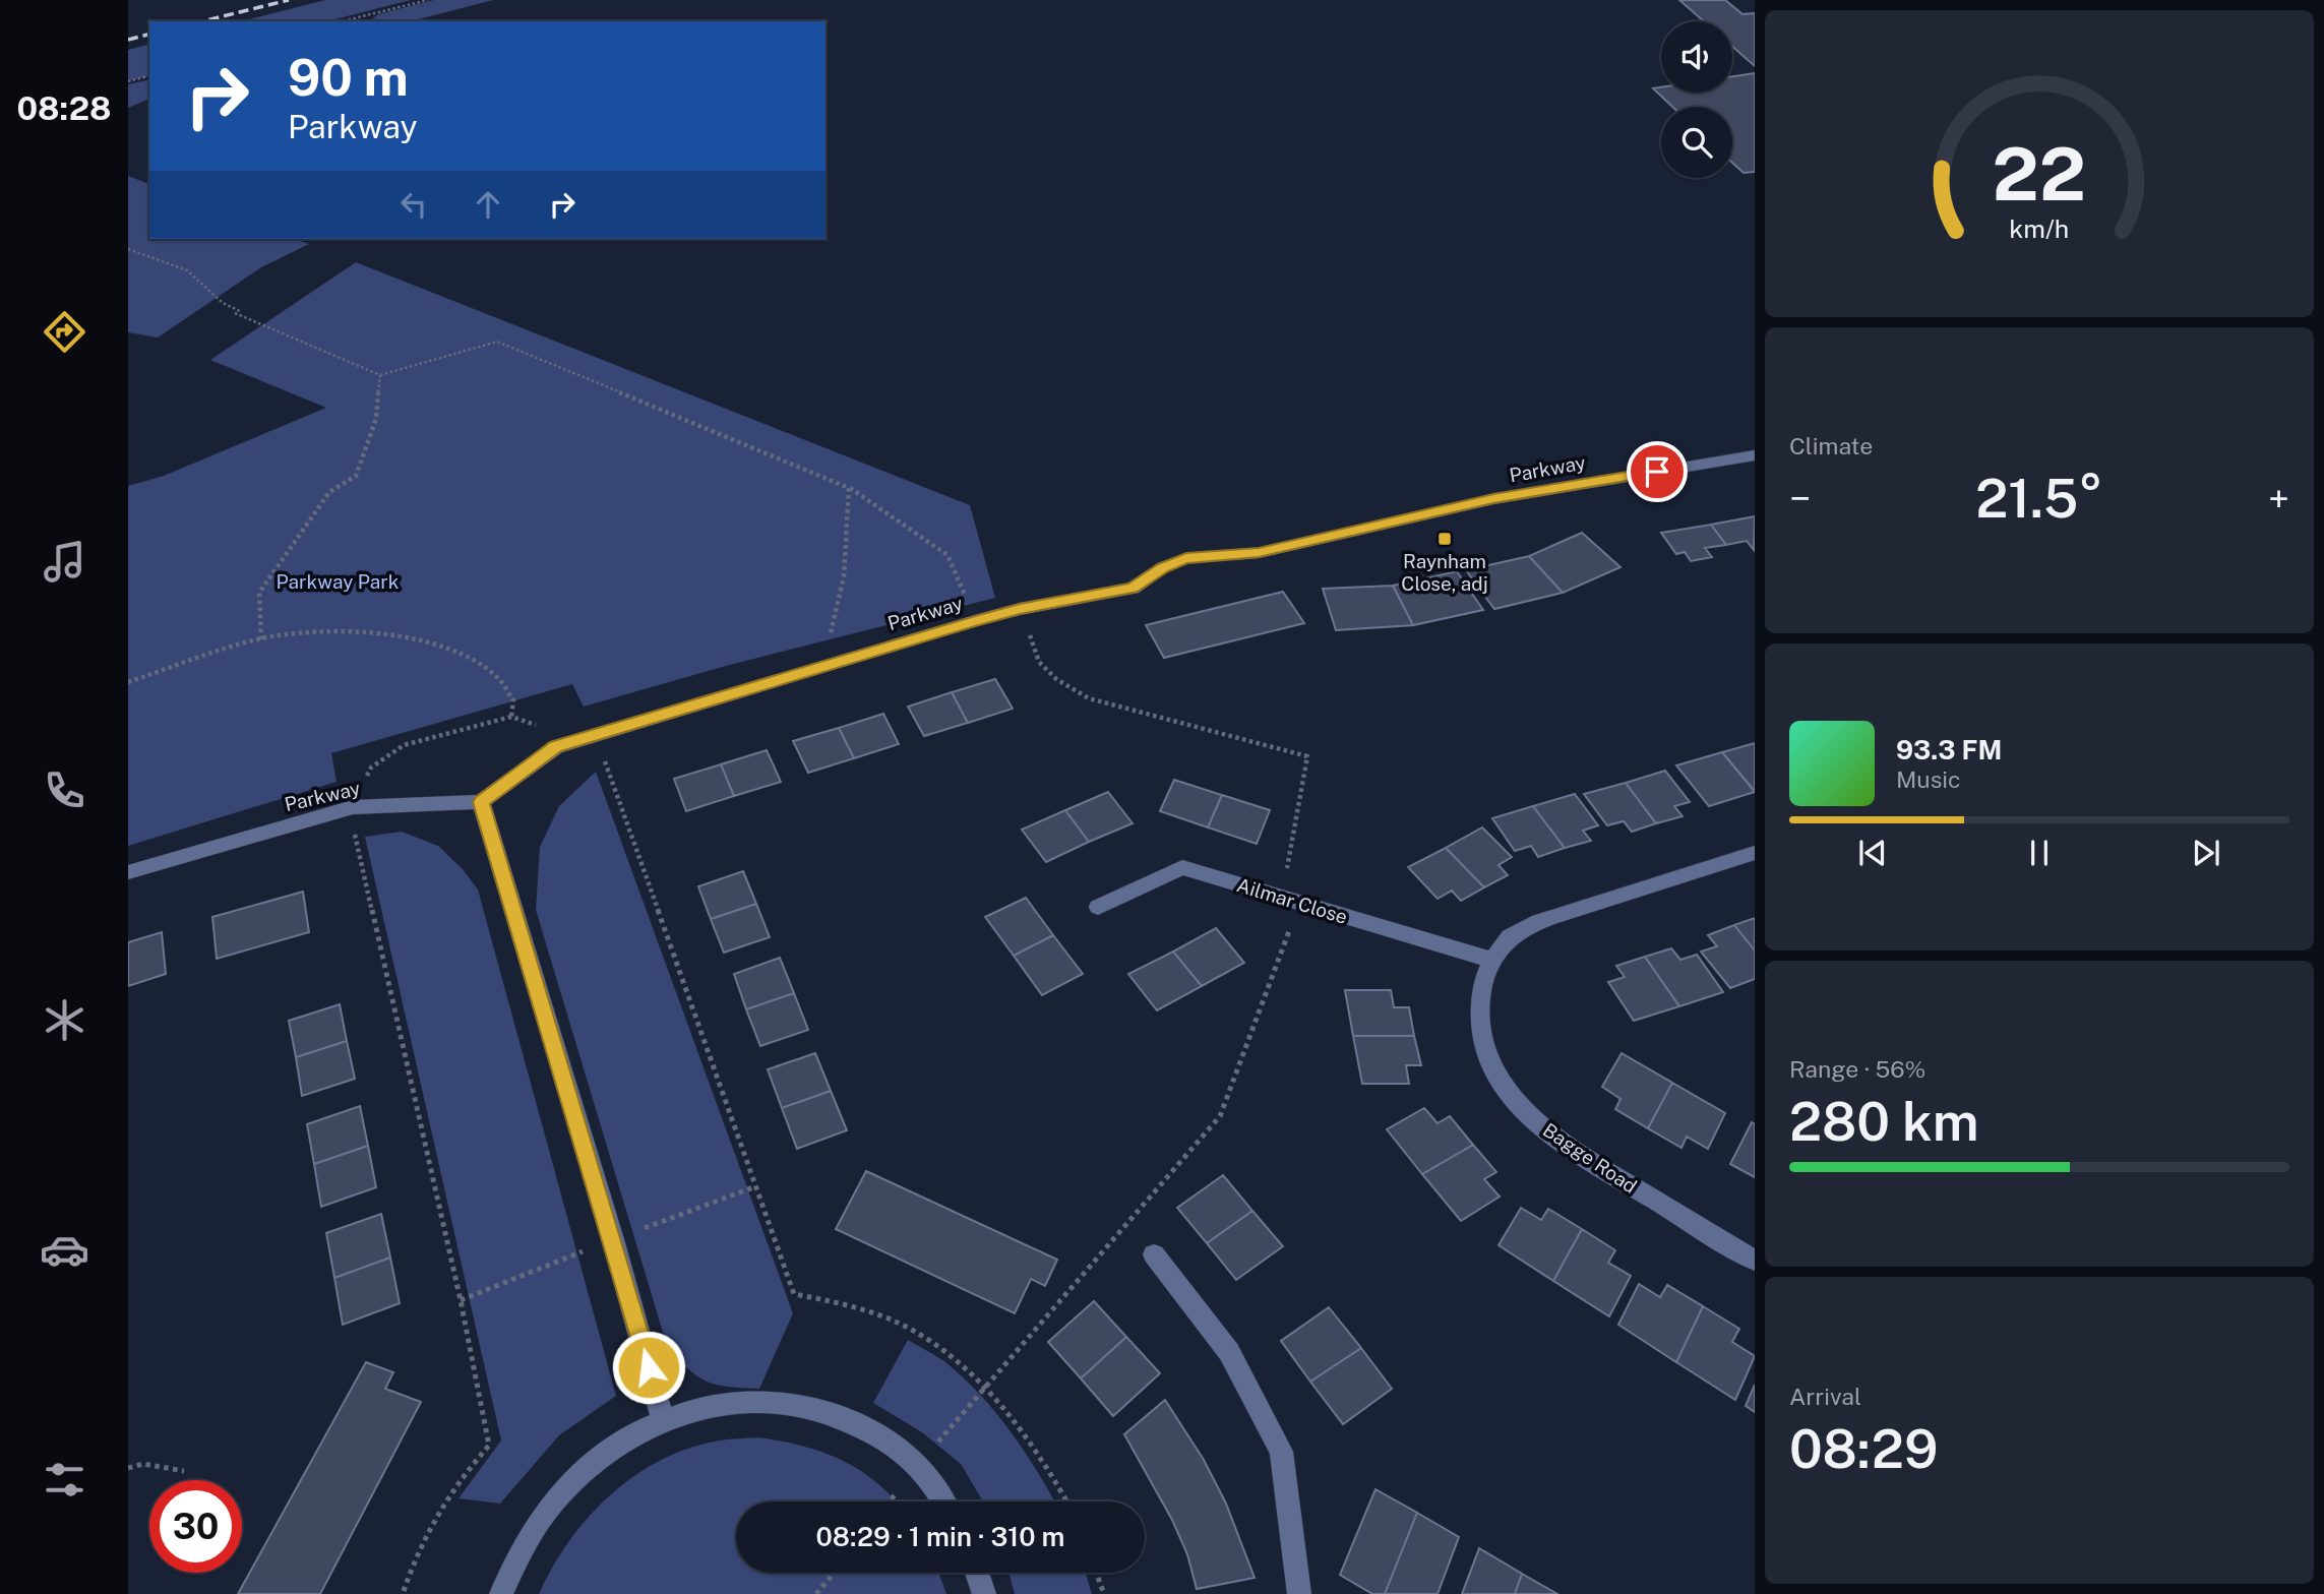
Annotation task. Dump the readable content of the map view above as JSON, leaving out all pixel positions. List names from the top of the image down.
{
  "streets": {
    "street": ["Parkway", "Ailmar Close", "Bagge Road"]
  },
  "crossings": [
    ["Ailmar Close", "Bagge Road"]
  ],
  "parks": ["Parkway Park"],
  "places": {
    "transit": ["Raynham Close, adj"]
  },
  "page": {
    "tabs": "08:28",
    "turn": ["90 m", "Parkway"],
    "tile": [
      "Climate",
      ["Range · 56%", "280 km"],
      ["Arrival", "08:29"]
    ],
    "heat": ["−", "21.5°", "+"],
    "song": ["93.3 FM", "Music"],
    "limit": "30",
    "trip": "08:29 · 1 min · 310 m",
    "gauge": ["22", "km/h"]
  }
}
